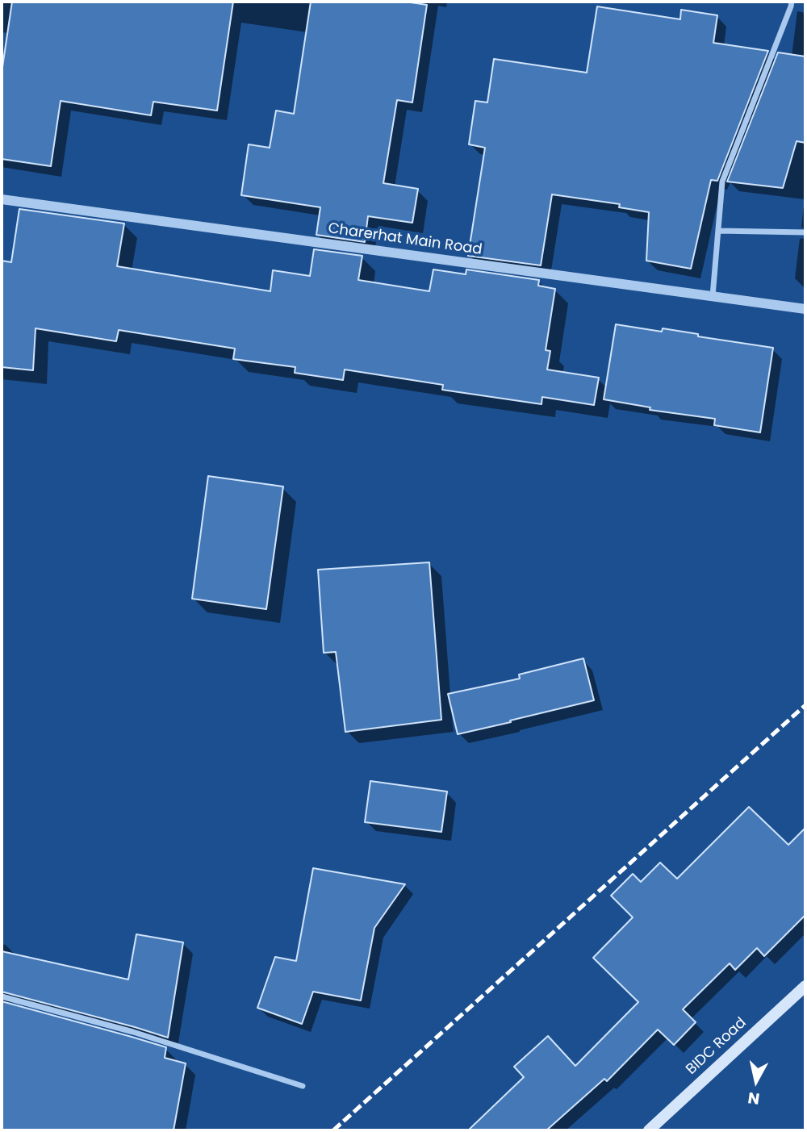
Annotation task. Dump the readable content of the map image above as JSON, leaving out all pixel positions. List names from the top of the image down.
{
  "streets": {
    "main road": ["BIDC Road"],
    "street": ["Charerhat Main Road"]
  },
  "north": "bottom"
}
